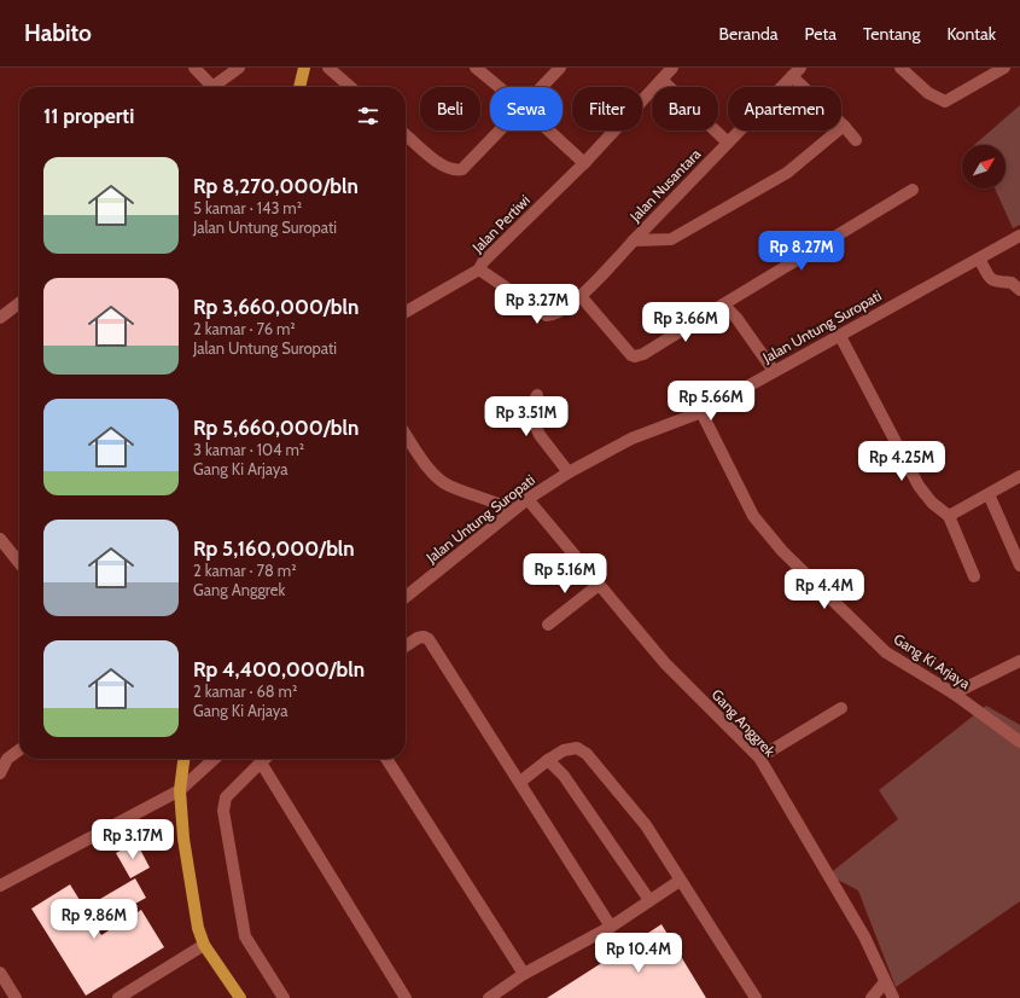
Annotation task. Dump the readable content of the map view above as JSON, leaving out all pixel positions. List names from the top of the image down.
{
  "streets": {
    "street": [
      "Jalan Nusantara",
      "Jalan Pertiwi",
      "Jalan Untung Suropati",
      "Gang Ki Arjaya",
      "Gang Anggrek"
    ]
  },
  "crossings": [
    ["Jalan Nusantara", "Jalan Pertiwi"],
    ["Jalan Untung Suropati", "Gang Ki Arjaya"],
    ["Jalan Untung Suropati", "Gang Anggrek"]
  ],
  "north": "top right",
  "page": {
    "header": "Habito",
    "nav": [
      "Beranda",
      "Peta",
      "Tentang",
      "Kontak"
    ],
    "chip": [
      "Beli",
      "Sewa",
      "Filter",
      "Baru",
      "Apartemen"
    ],
    "heading": "11 properti",
    "list": [
      {
        "name": "Rp 8,270,000/bln",
        "note": "5 kamar · 143 m² · Jalan Untung Suropati"
      },
      {
        "name": "Rp 3,660,000/bln",
        "note": "2 kamar · 76 m² · Jalan Untung Suropati"
      },
      {
        "name": "Rp 5,660,000/bln",
        "note": "3 kamar · 104 m² · Gang Ki Arjaya"
      },
      {
        "name": "Rp 5,160,000/bln",
        "note": "2 kamar · 78 m² · Gang Anggrek"
      },
      {
        "name": "Rp 4,400,000/bln",
        "note": "2 kamar · 68 m² · Gang Ki Arjaya"
      }
    ],
    "price": [
      "Rp 8.27M",
      "Rp 3.27M",
      "Rp 3.66M",
      "Rp 5.66M",
      "Rp 3.51M",
      "Rp 4.25M",
      "Rp 5.16M",
      "Rp 4.4M",
      "Rp 3.17M",
      "Rp 9.86M",
      "Rp 10.4M"
    ]
  }
}
